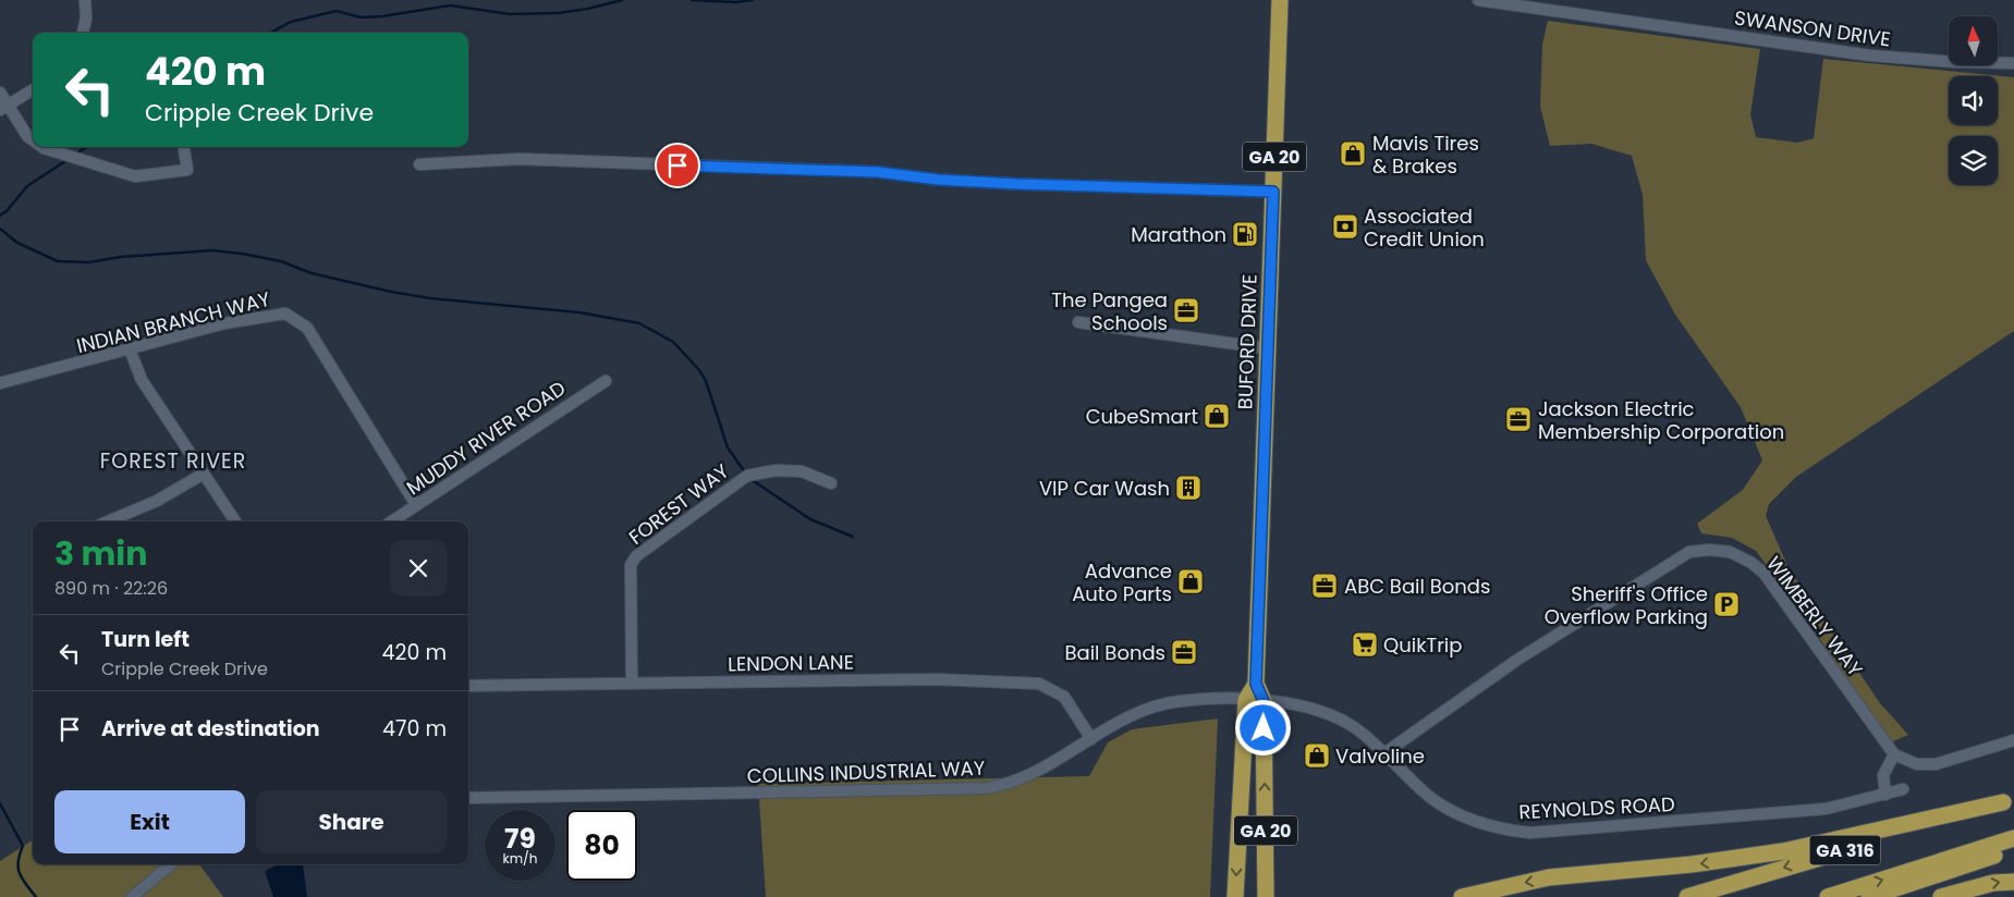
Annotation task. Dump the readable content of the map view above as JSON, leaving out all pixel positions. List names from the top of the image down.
{
  "streets": {
    "highway": ["GA 20", "BUFORD DRIVE", "GA 316"],
    "street": [
      "SWANSON DRIVE",
      "INDIAN BRANCH WAY",
      "MUDDY RIVER ROAD",
      "FOREST WAY",
      "WIMBERLY WAY",
      "LENDON LANE",
      "COLLINS INDUSTRIAL WAY",
      "REYNOLDS ROAD"
    ]
  },
  "crossings": [
    ["INDIAN BRANCH WAY", "MUDDY RIVER ROAD"],
    ["BUFORD DRIVE", "COLLINS INDUSTRIAL WAY"],
    ["BUFORD DRIVE", "REYNOLDS ROAD"],
    ["FOREST WAY", "LENDON LANE"],
    ["WIMBERLY WAY", "REYNOLDS ROAD"],
    ["LENDON LANE", "COLLINS INDUSTRIAL WAY"],
    ["COLLINS INDUSTRIAL WAY", "REYNOLDS ROAD"]
  ],
  "districts": ["FOREST RIVER"],
  "places": {
    "shop": [
      "Mavis Tires & Brakes",
      "CubeSmart",
      "Advance Auto Parts",
      "Valvoline"
    ],
    "bank": ["Associated Credit Union"],
    "fuel station": ["Marathon"],
    "office": [
      "The Pangea Schools",
      "Jackson Electric Membership Corporation",
      "ABC Bail Bonds",
      "Bail Bonds"
    ],
    "building": ["VIP Car Wash"],
    "parking": ["Sheriff's Office Overflow Parking"],
    "supermarket": ["QuikTrip"]
  },
  "north": "top",
  "page": {
    "turn": ["420 m", "Cripple Creek Drive"],
    "heading": ["3 min", "890 m · 22:26"],
    "list": [
      {
        "name": "Turn left",
        "note": "Cripple Creek Drive",
        "value": "420 m"
      },
      {
        "name": "Arrive at destination",
        "value": "470 m"
      }
    ],
    "buttons": ["Exit", "Share"],
    "speed": "79 km/h",
    "limit": "80"
  }
}
